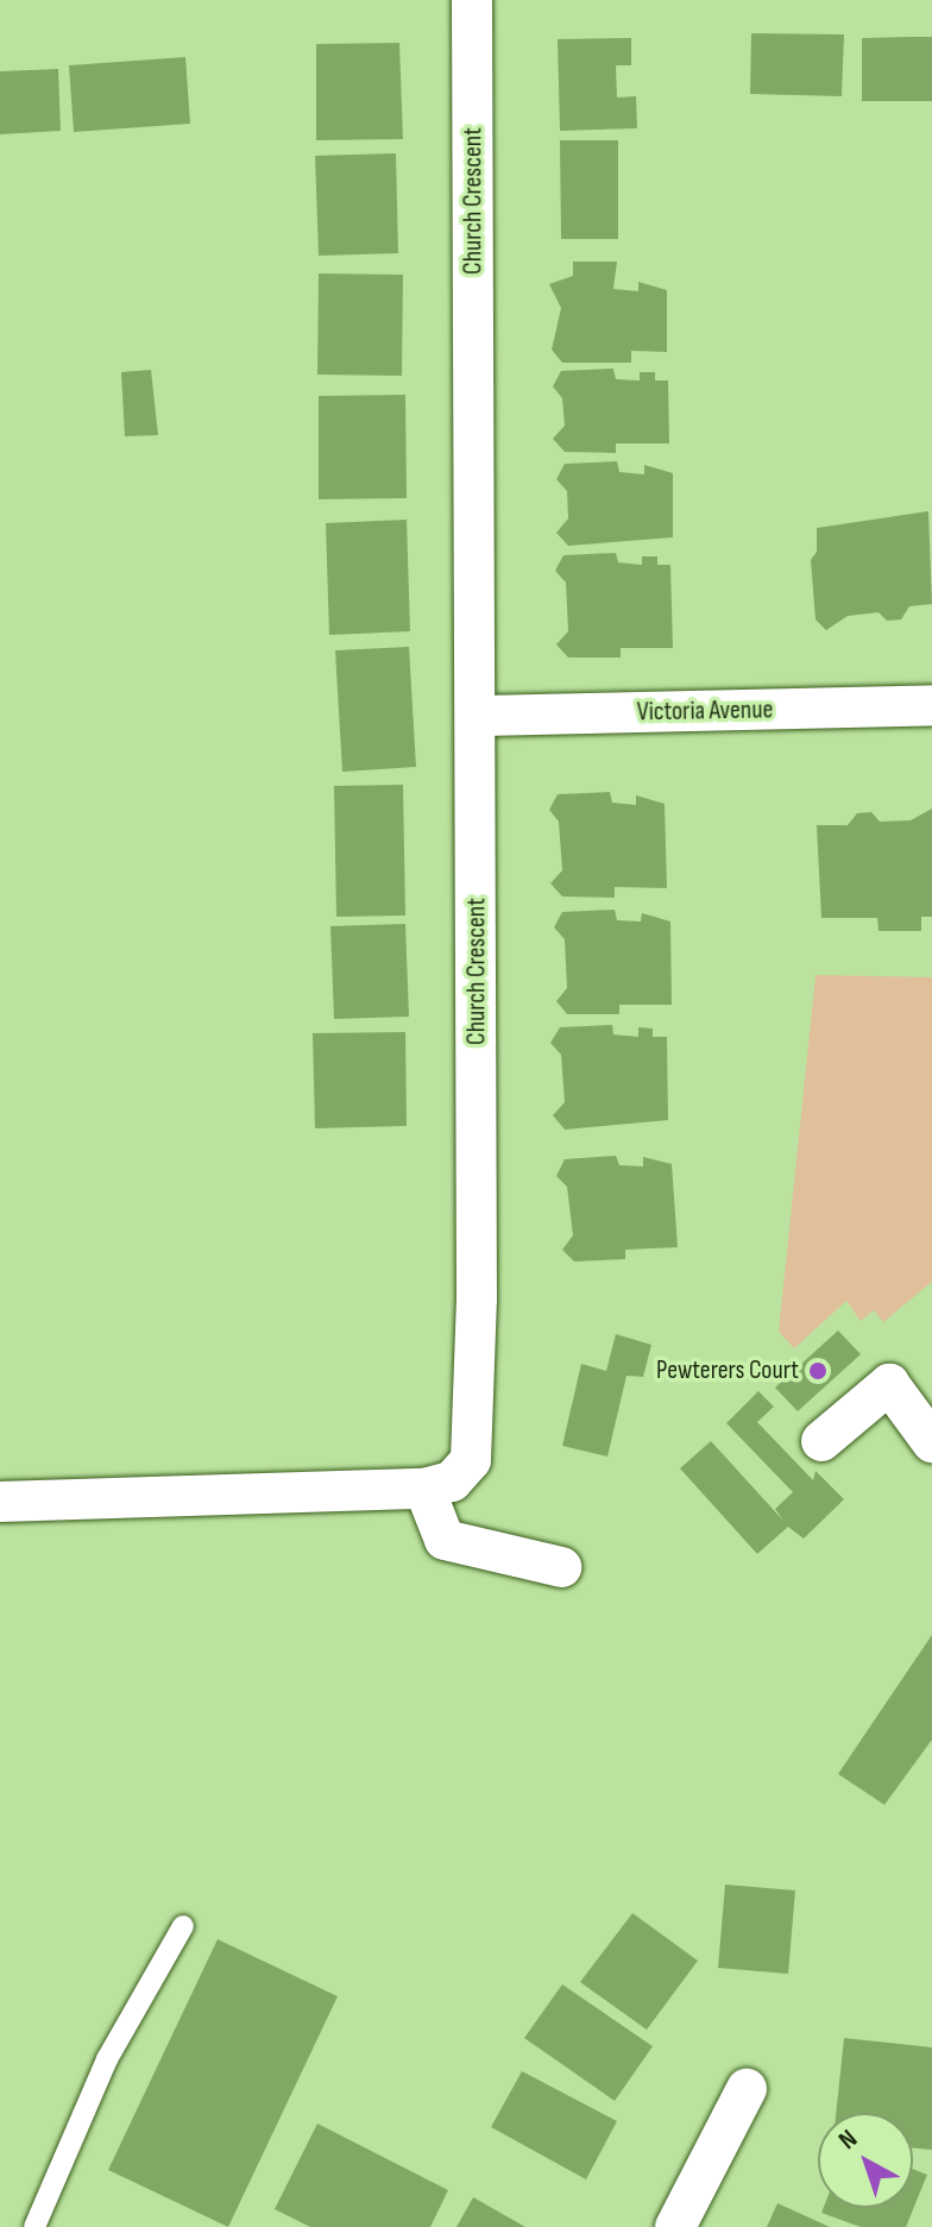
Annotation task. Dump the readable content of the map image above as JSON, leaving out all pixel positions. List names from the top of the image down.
{
  "streets": {
    "street": ["Church Crescent", "Victoria Avenue"]
  },
  "crossings": [
    ["Church Crescent", "Victoria Avenue"]
  ],
  "places": ["Pewterers Court"],
  "north": "top left"
}
